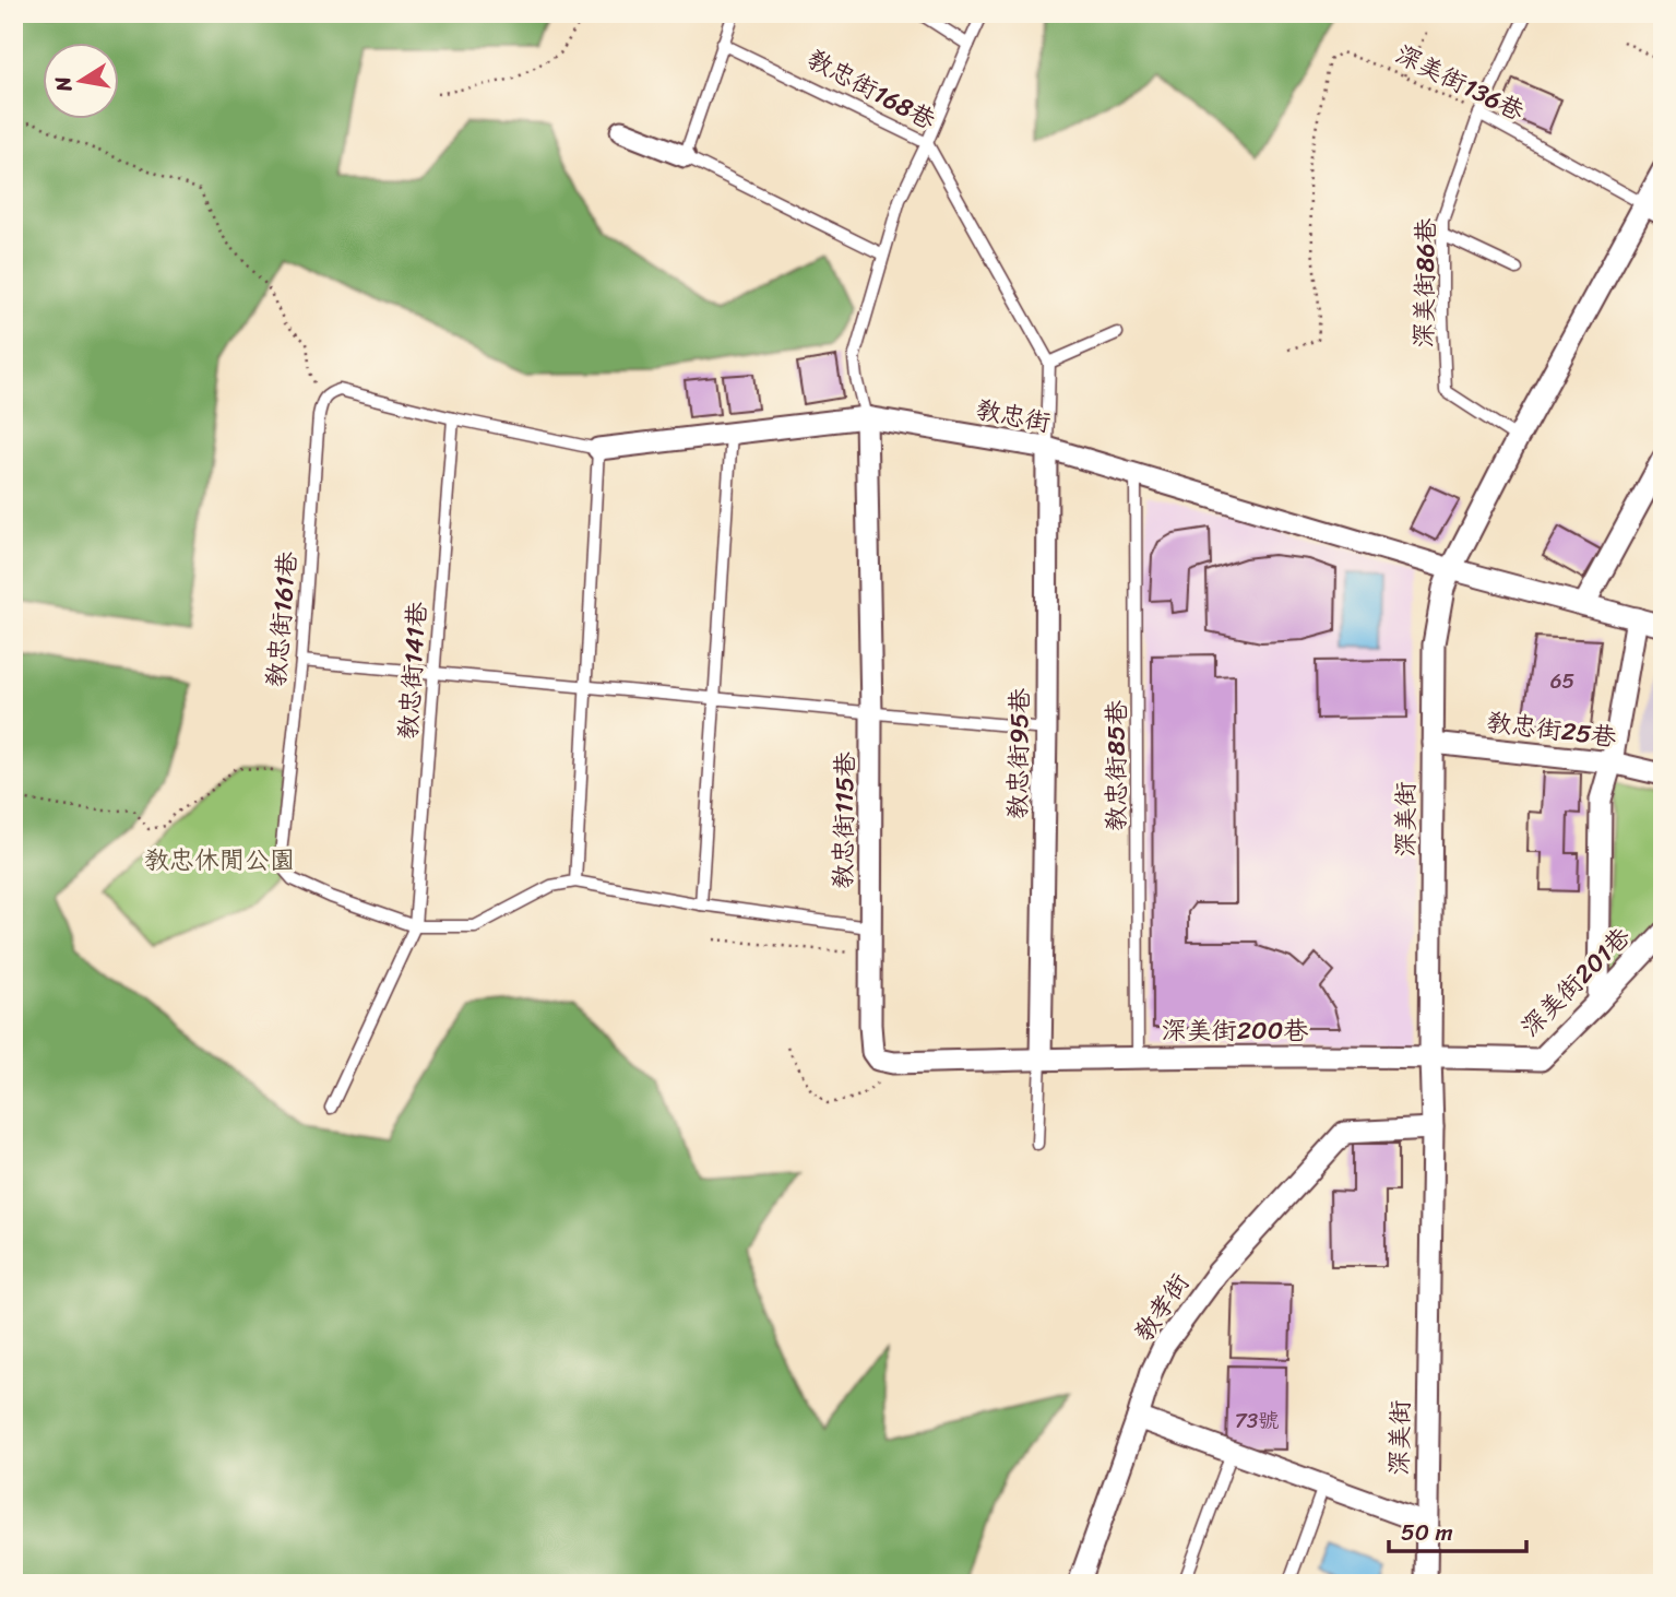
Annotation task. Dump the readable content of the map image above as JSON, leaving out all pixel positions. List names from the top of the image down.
{
  "streets": {
    "street": [
      "教忠街",
      "教忠街25巷",
      "教忠街95巷",
      "深美街",
      "教忠街115巷",
      "深美街201巷",
      "深美街200巷",
      "教孝街"
    ],
    "lane": [
      "深美街136巷",
      "教忠街168巷",
      "深美街86巷",
      "教忠街161巷",
      "教忠街141巷",
      "教忠街85巷"
    ]
  },
  "crossings": [
    ["深美街136巷", "深美街86巷"],
    ["深美街136巷", "深美街"],
    ["深美街86巷", "深美街"],
    ["教忠街", "教忠街161巷"],
    ["教忠街", "教忠街141巷"],
    ["教忠街", "教忠街95巷"],
    ["教忠街", "教忠街85巷"],
    ["教忠街", "深美街"],
    ["教忠街", "教忠街115巷"],
    ["教忠街161巷", "教忠街141巷"],
    ["教忠街25巷", "深美街"],
    ["教忠街95巷", "深美街200巷"],
    ["教忠街85巷", "深美街200巷"],
    ["深美街", "深美街201巷"],
    ["深美街", "深美街200巷"],
    ["深美街", "教孝街"],
    ["深美街201巷", "深美街200巷"]
  ],
  "parks": ["教忠休閒公園"],
  "house_numbers": ["65", "73號"],
  "scale_bar": "50 m",
  "north": "left"
}
